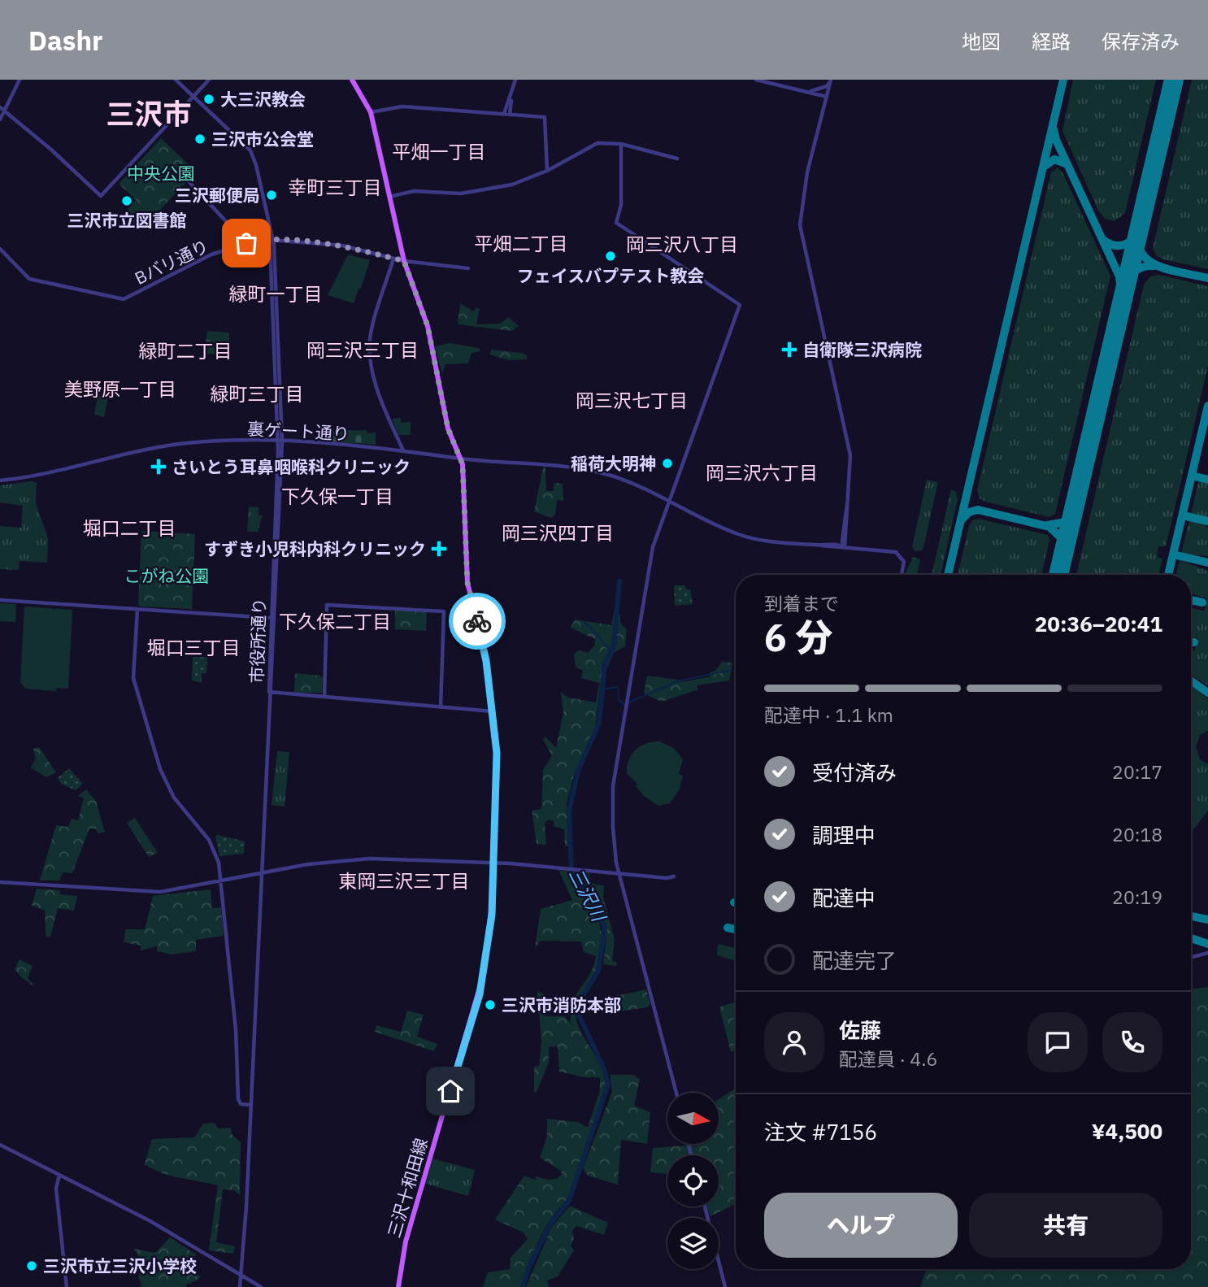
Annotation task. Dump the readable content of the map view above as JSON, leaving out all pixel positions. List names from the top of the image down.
{
  "streets": {
    "main road": ["三沢十和田線"],
    "street": ["Bバリ通り", "裏ゲート通り", "市役所通り"]
  },
  "crossings": [
    ["Bバリ通り", "市役所通り"],
    ["裏ゲート通り", "市役所通り"],
    ["裏ゲート通り", "三沢十和田線"]
  ],
  "districts": [
    "三沢市",
    "平畑一丁目",
    "幸町三丁目",
    "平畑二丁目",
    "岡三沢八丁目",
    "緑町一丁目",
    "岡三沢三丁目",
    "緑町二丁目",
    "美野原一丁目",
    "緑町三丁目",
    "岡三沢七丁目",
    "岡三沢六丁目",
    "下久保一丁目",
    "堀口二丁目",
    "岡三沢四丁目",
    "下久保二丁目",
    "堀口三丁目",
    "東岡三沢三丁目"
  ],
  "water": ["三沢川"],
  "parks": ["中央公園", "こがね公園"],
  "places": {
    "other": [
      "大三沢教会",
      "三沢市公会堂",
      "三沢郵便局",
      "三沢市立図書館",
      "フェイスバプテスト教会",
      "稲荷大明神",
      "三沢市消防本部",
      "三沢市立三沢小学校"
    ],
    "health": ["自衛隊三沢病院", "さいとう耳鼻咽喉科クリニック", "すずき小児科内科クリニック"]
  },
  "north": "right",
  "page": {
    "header": "Dashr",
    "nav": ["地図", "経路", "保存済み"],
    "heading": ["6 分", "到着まで", "20:36–20:41"],
    "panel": [
      "佐藤",
      "配達員 · 4.6",
      "注文 #7156",
      "¥4,500"
    ],
    "bar": "配達中 · 1.1 km",
    "list": [
      ["受付済み", "20:17"],
      ["調理中", "20:18"],
      ["配達中", "20:19"],
      "配達完了"
    ],
    "buttons": ["ヘルプ", "共有"]
  }
}
